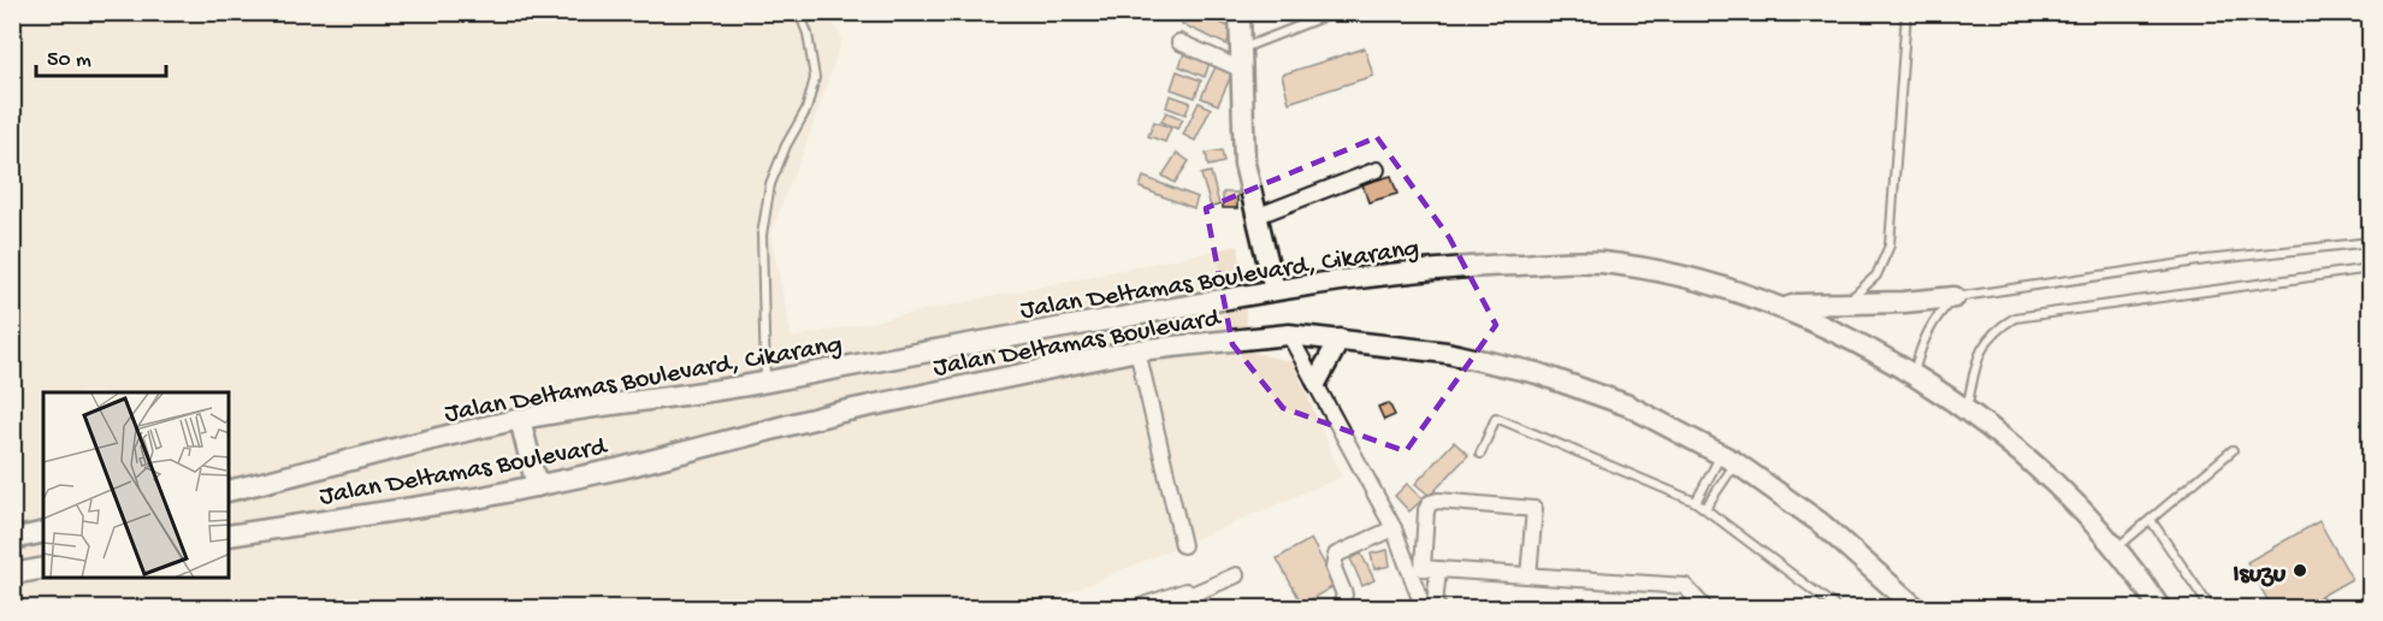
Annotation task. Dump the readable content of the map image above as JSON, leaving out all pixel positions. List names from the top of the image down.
{
  "streets": {
    "street": ["Jalan Deltamas Boulevard, Cikarang", "Jalan Deltamas Boulevard"]
  },
  "places": ["Isuzu"],
  "scale_bar": "50 m"
}
